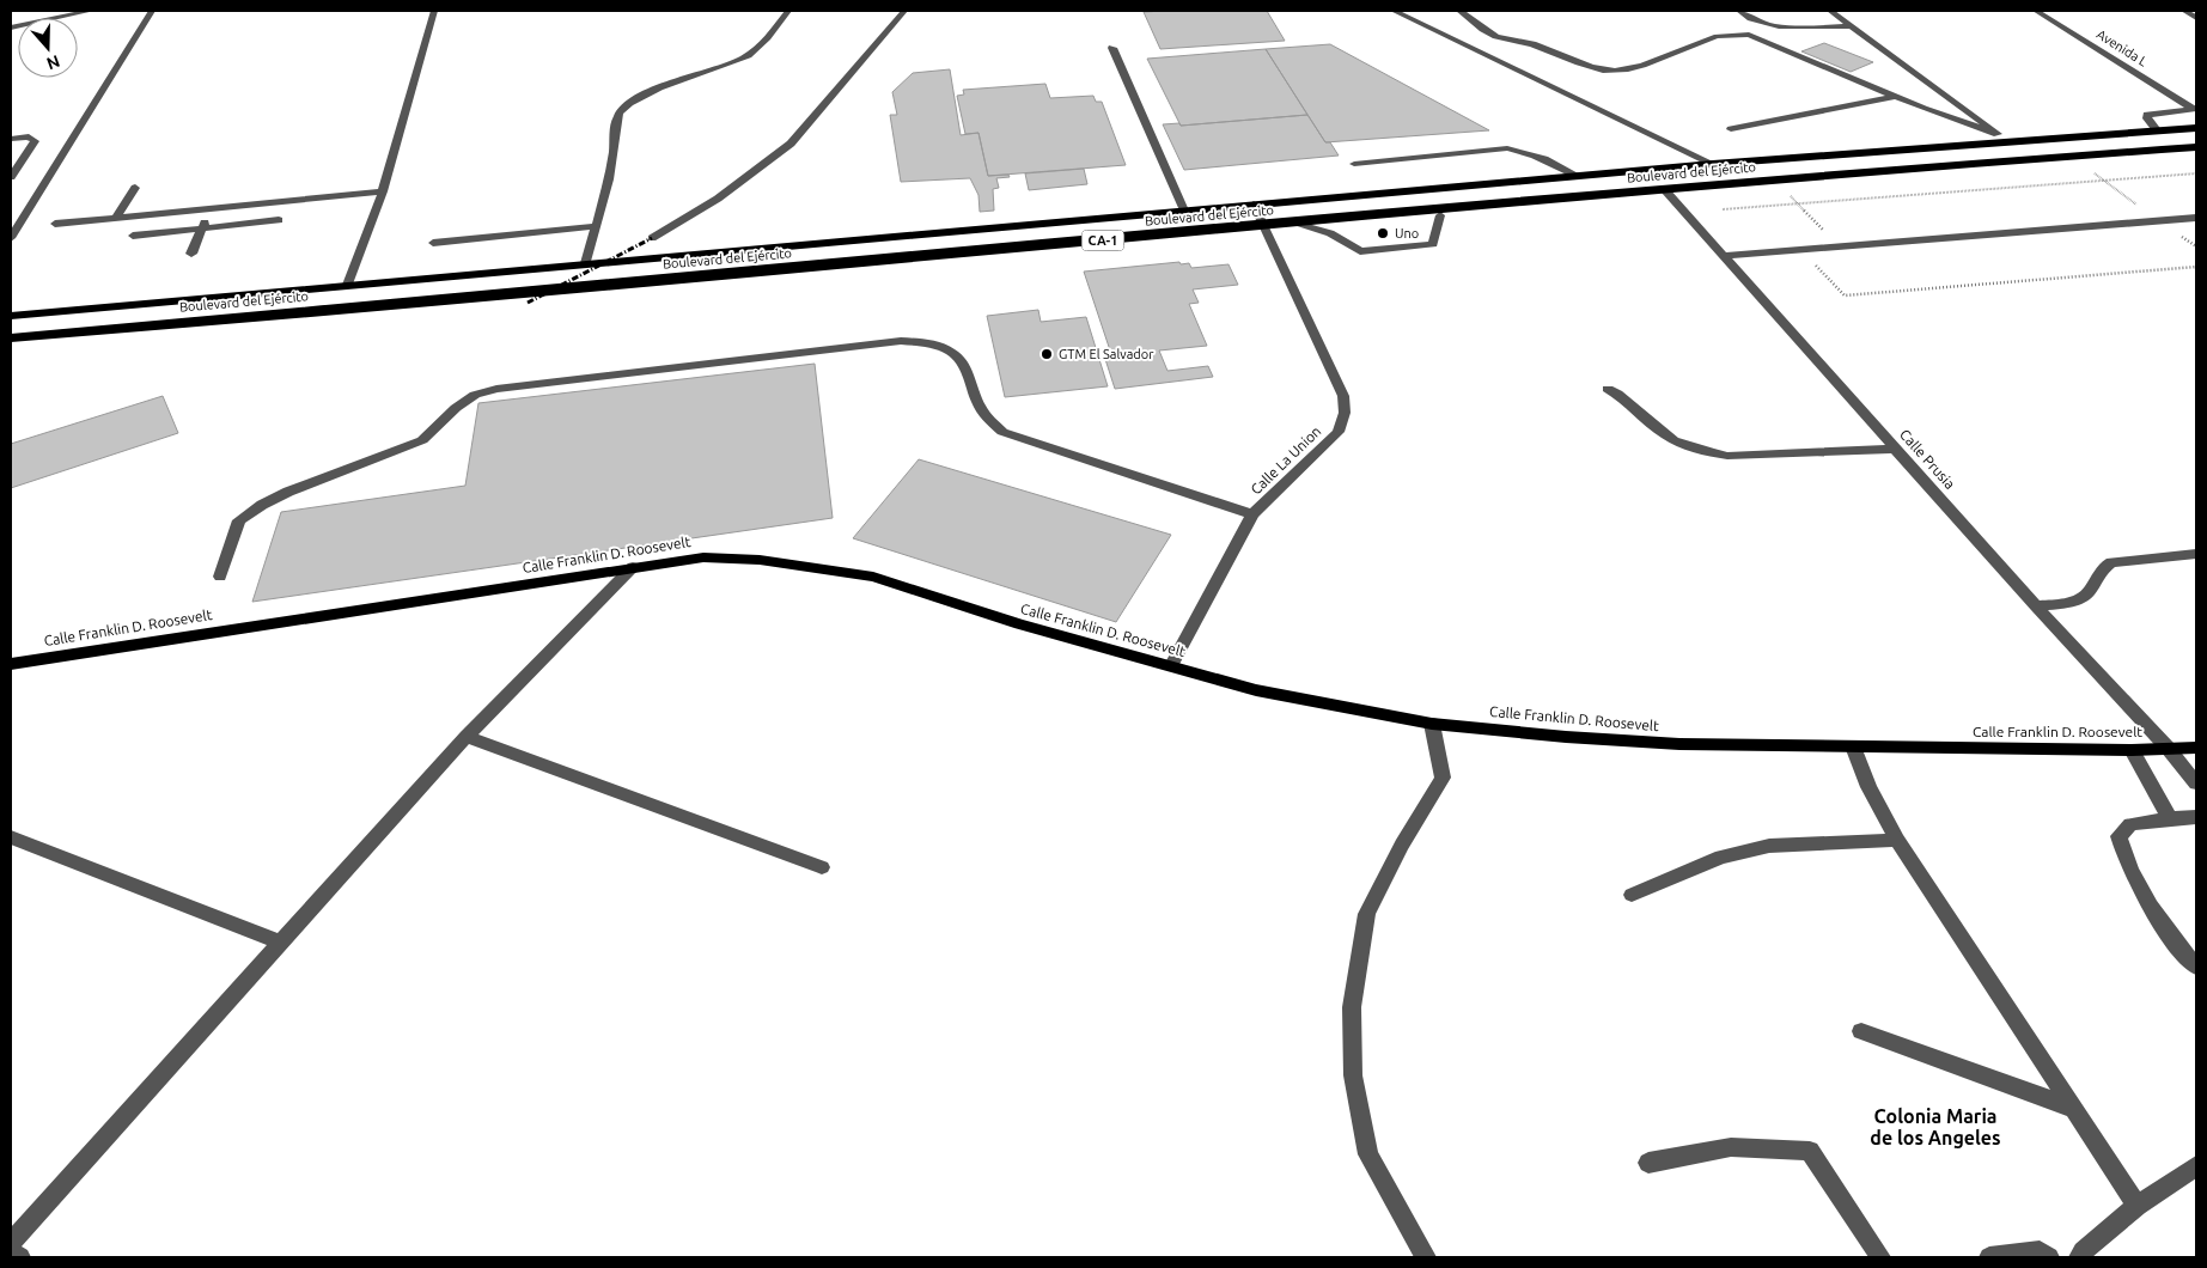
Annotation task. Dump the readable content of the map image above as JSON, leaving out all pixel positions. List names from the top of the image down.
{
  "streets": {
    "highway": ["Boulevard del Ejército", "CA-1"],
    "main road": ["Calle Franklin D. Roosevelt"],
    "street": ["Avenida L", "Calle Prusia", "Calle La Union"]
  },
  "crossings": [
    ["Boulevard del Ejército", "Calle Prusia"],
    ["Boulevard del Ejército", "Calle La Union"],
    ["Calle Prusia", "Calle Franklin D. Roosevelt"],
    ["Calle La Union", "Calle Franklin D. Roosevelt"]
  ],
  "districts": ["Colonia Maria de los Angeles"],
  "places": ["Uno", "GTM El Salvador"],
  "north": "bottom"
}
